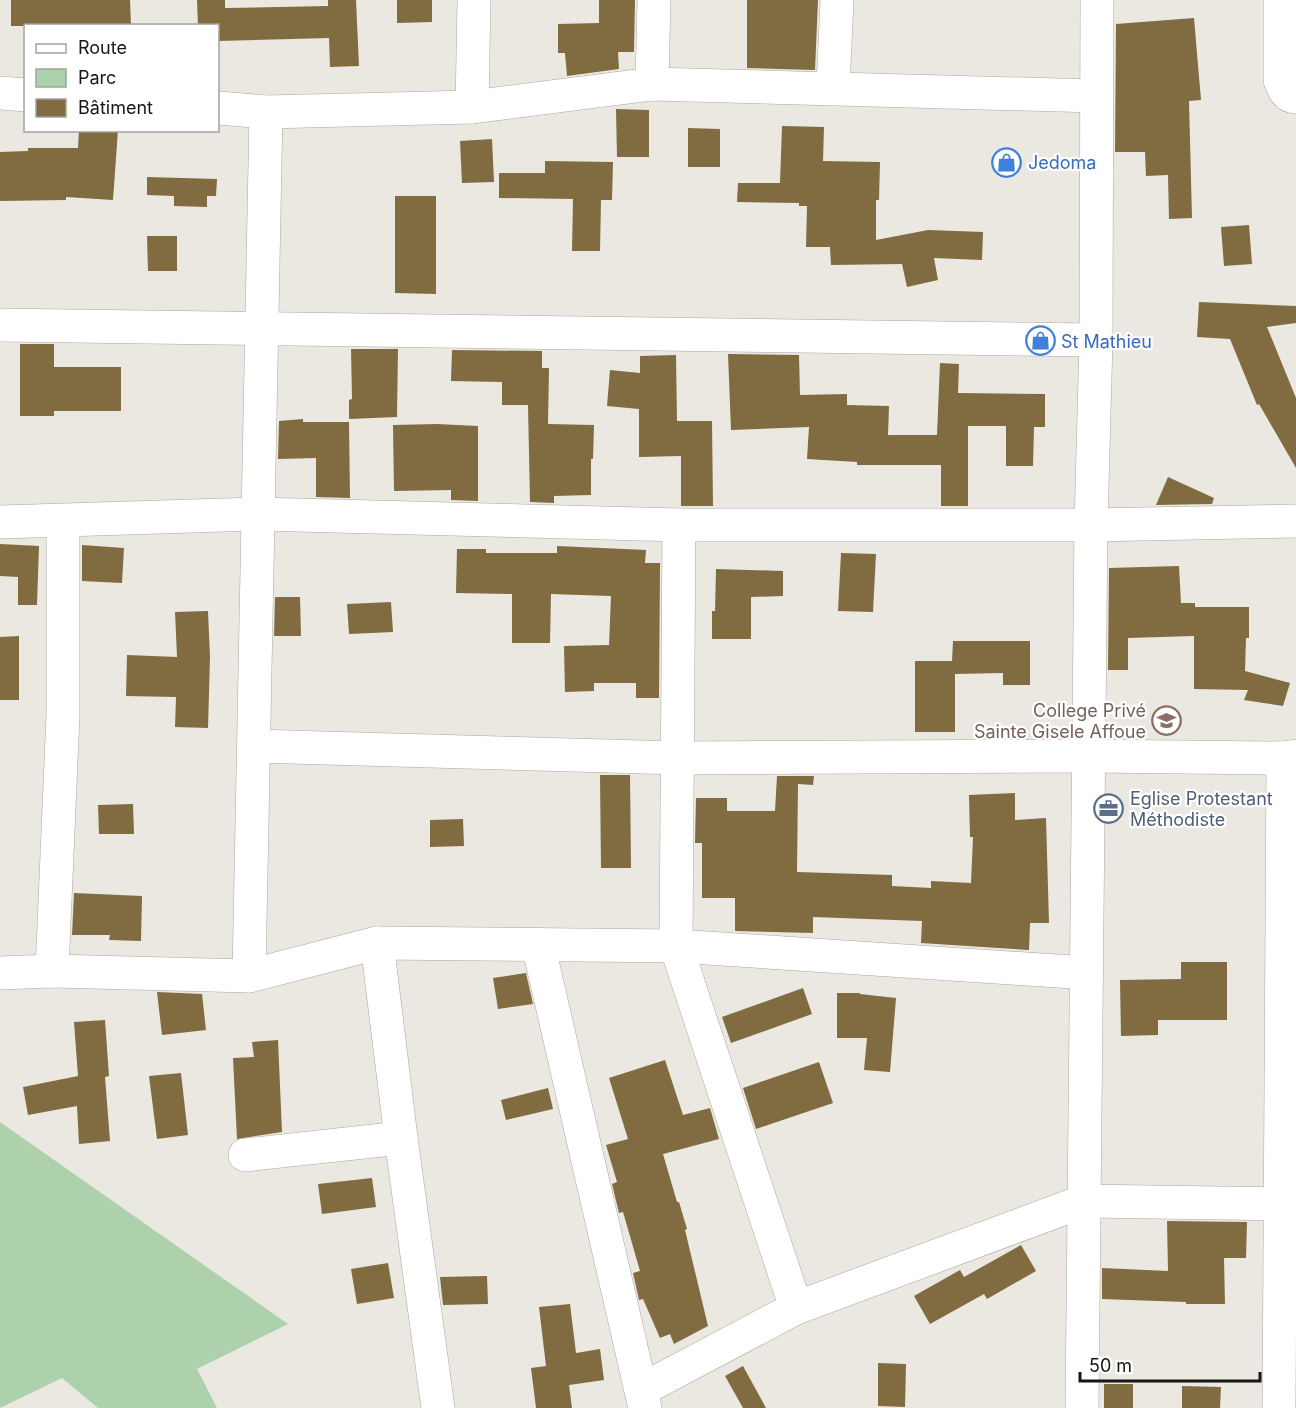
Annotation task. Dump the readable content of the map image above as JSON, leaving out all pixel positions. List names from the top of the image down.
{
  "places": {
    "shop": ["Jedoma", "St Mathieu"],
    "school or university": ["College Privé Sainte Gisele Affoue"],
    "office": ["Eglise Protestant Méthodiste"]
  },
  "legend": ["Route", "Parc", "Bâtiment"],
  "scale_bar": "50 m"
}
